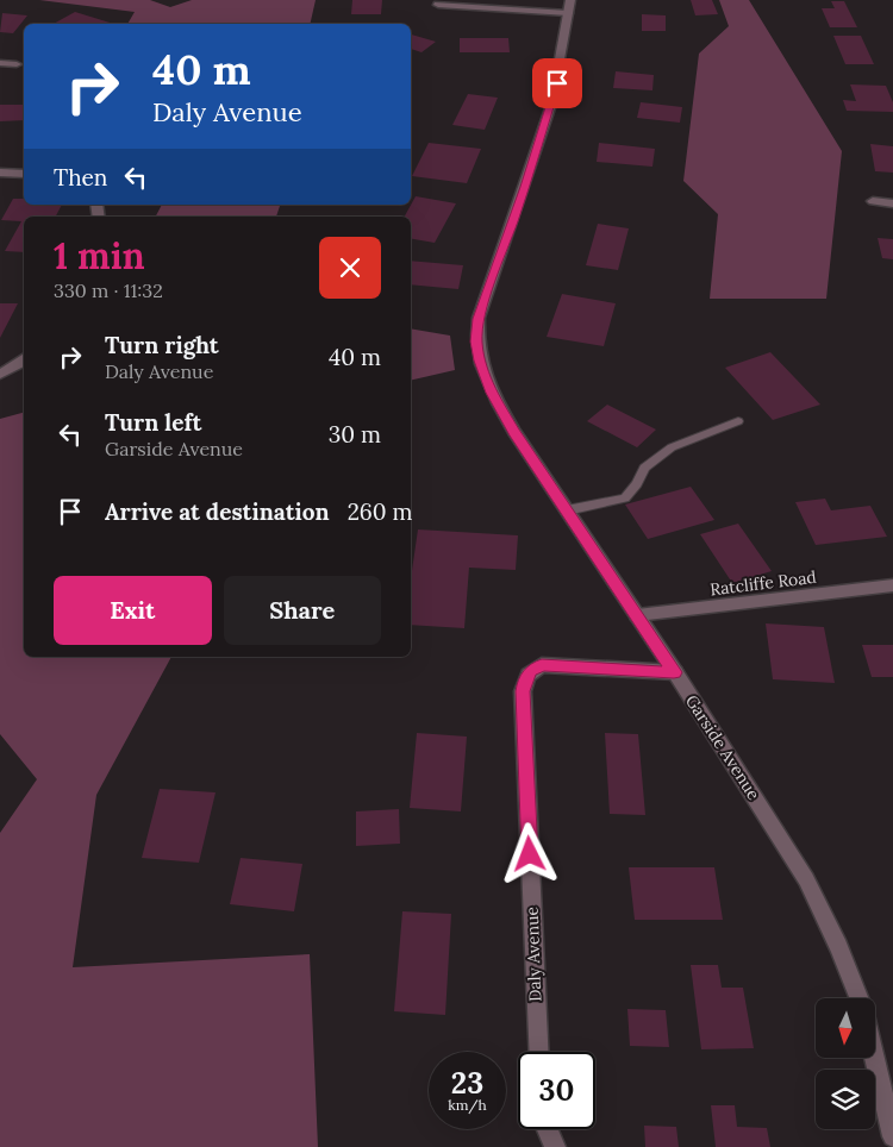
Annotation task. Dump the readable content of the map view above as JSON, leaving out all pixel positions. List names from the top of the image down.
{
  "streets": {
    "street": ["Ratcliffe Road", "Garside Avenue", "Daly Avenue"]
  },
  "crossings": [
    ["Ratcliffe Road", "Garside Avenue"],
    ["Garside Avenue", "Daly Avenue"]
  ],
  "north": "bottom",
  "page": {
    "turn": ["40 m", "Daly Avenue"],
    "then": "Then",
    "heading": ["1 min", "330 m · 11:32"],
    "list": [
      {
        "name": "Turn right",
        "note": "Daly Avenue",
        "value": "40 m"
      },
      {
        "name": "Turn left",
        "note": "Garside Avenue",
        "value": "30 m"
      },
      {
        "name": "Arrive at destination",
        "value": "260 m"
      }
    ],
    "buttons": ["Exit", "Share"],
    "speed": "23 km/h",
    "limit": "30"
  }
}
